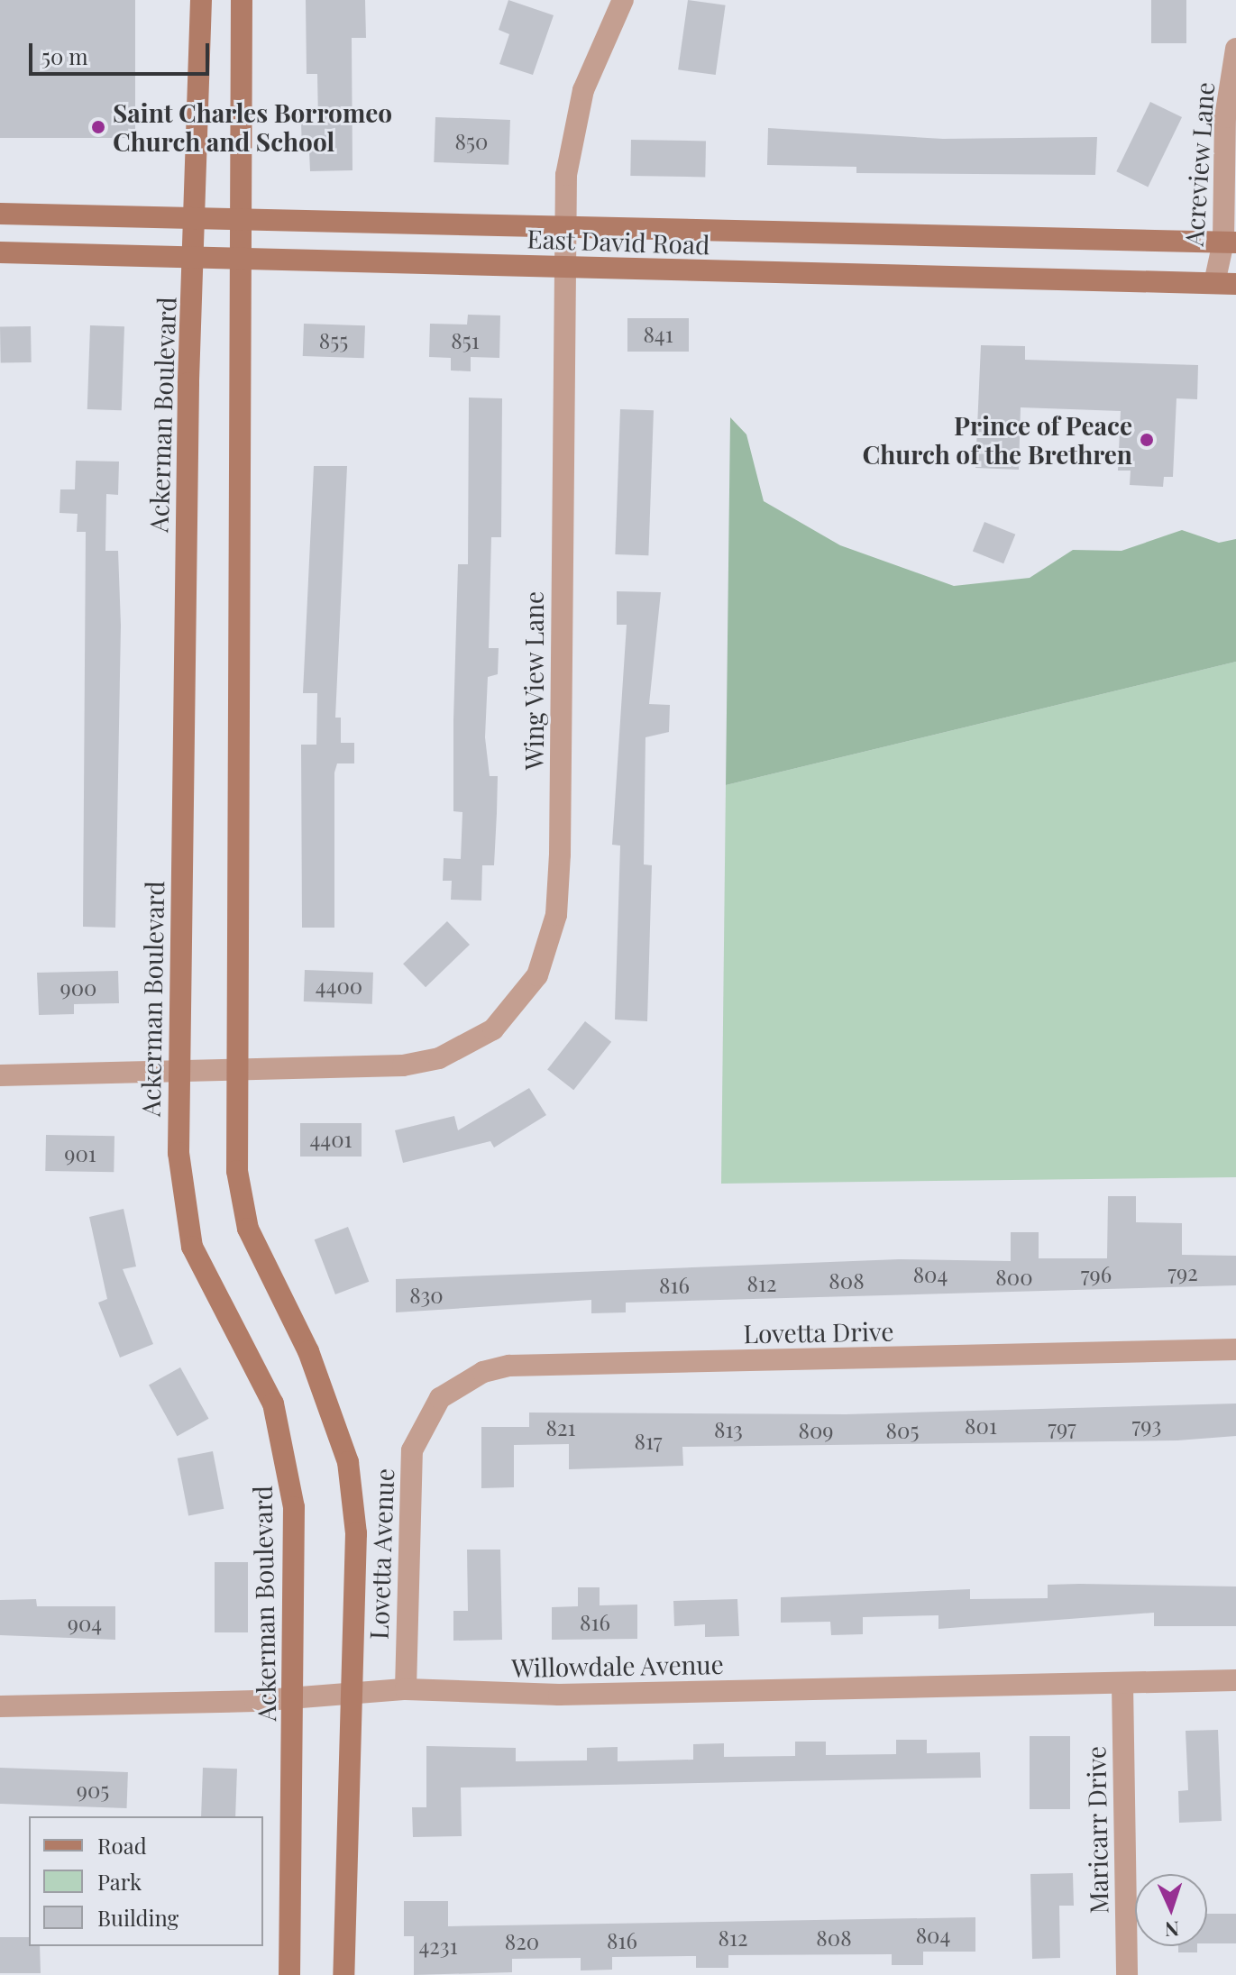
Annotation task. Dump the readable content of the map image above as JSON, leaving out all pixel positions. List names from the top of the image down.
{
  "streets": {
    "street": [
      "Acreview Lane",
      "East David Road",
      "Ackerman Boulevard",
      "Wing View Lane",
      "Lovetta Drive",
      "Lovetta Avenue",
      "Willowdale Avenue",
      "Maricarr Drive"
    ]
  },
  "crossings": [
    ["Acreview Lane", "East David Road"],
    ["East David Road", "Ackerman Boulevard"],
    ["East David Road", "Wing View Lane"],
    ["Ackerman Boulevard", "Wing View Lane"],
    ["Ackerman Boulevard", "Willowdale Avenue"],
    ["Lovetta Drive", "Lovetta Avenue"],
    ["Lovetta Avenue", "Willowdale Avenue"],
    ["Willowdale Avenue", "Maricarr Drive"]
  ],
  "places": ["Saint Charles Borromeo Church and School", "Prince of Peace Church of the Brethren"],
  "house_numbers": [
    "850",
    "841",
    "855",
    "851",
    "4400",
    "900",
    "4401",
    "901",
    "792",
    "804",
    "796",
    "800",
    "808",
    "812",
    "816",
    "830",
    "793",
    "801",
    "821",
    "797",
    "813",
    "809",
    "805",
    "817",
    "816",
    "904",
    "905",
    "804",
    "812",
    "808",
    "816",
    "820",
    "4231"
  ],
  "legend": ["Road", "Park", "Building"],
  "scale_bar": "50 m",
  "north": "bottom"
}
